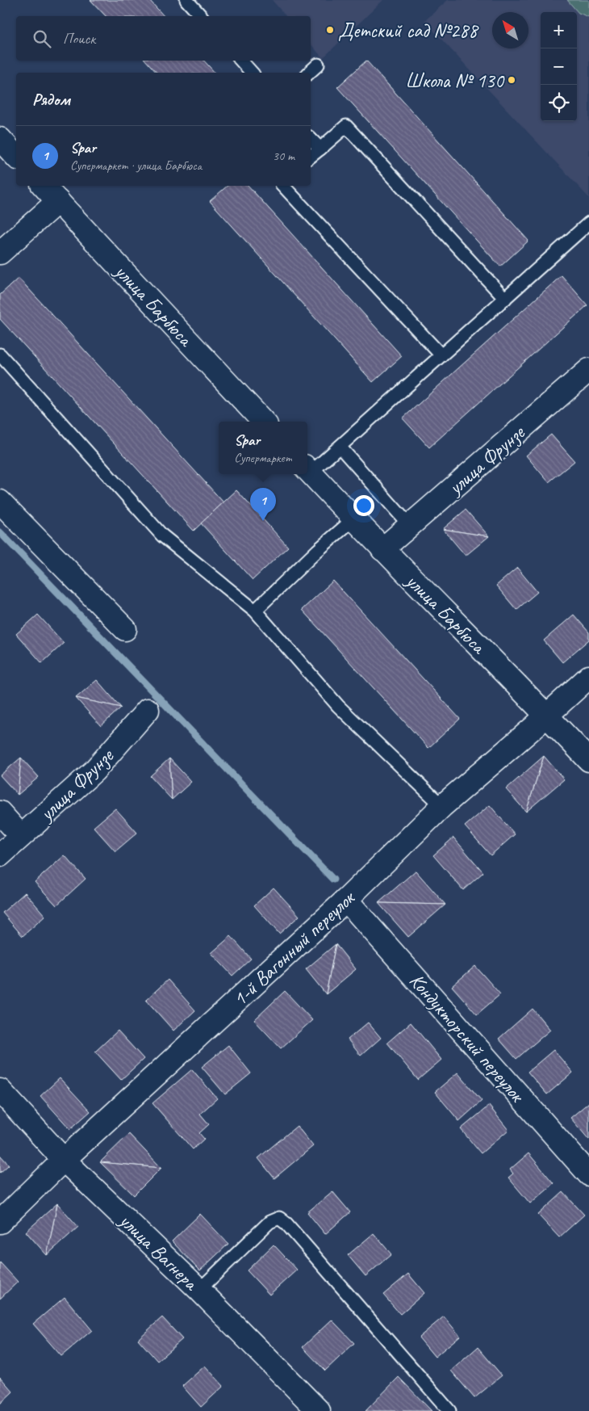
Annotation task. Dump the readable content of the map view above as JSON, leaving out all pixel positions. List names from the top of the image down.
{
  "streets": {
    "street": [
      "улица Барбюса",
      "улица Фрунзе",
      "1-й Вагонный переулок",
      "Кондукторский переулок",
      "улица Вагнера"
    ]
  },
  "crossings": [
    ["улица Барбюса", "улица Фрунзе"],
    ["улица Барбюса", "1-й Вагонный переулок"],
    ["1-й Вагонный переулок", "Кондукторский переулок"],
    ["1-й Вагонный переулок", "улица Вагнера"]
  ],
  "places": ["Детский сад №288", "Школа № 130"],
  "north": "top left",
  "page": {
    "map_buttons": ["+", "−"],
    "search": "Поиск",
    "heading": "Рядом",
    "list": [
      {
        "mark": "1",
        "name": "Spar",
        "note": "Супермаркет · улица Барбюса",
        "value": "30 m"
      }
    ],
    "popup": ["Spar", "Супермаркет"],
    "pins": "1"
  }
}
